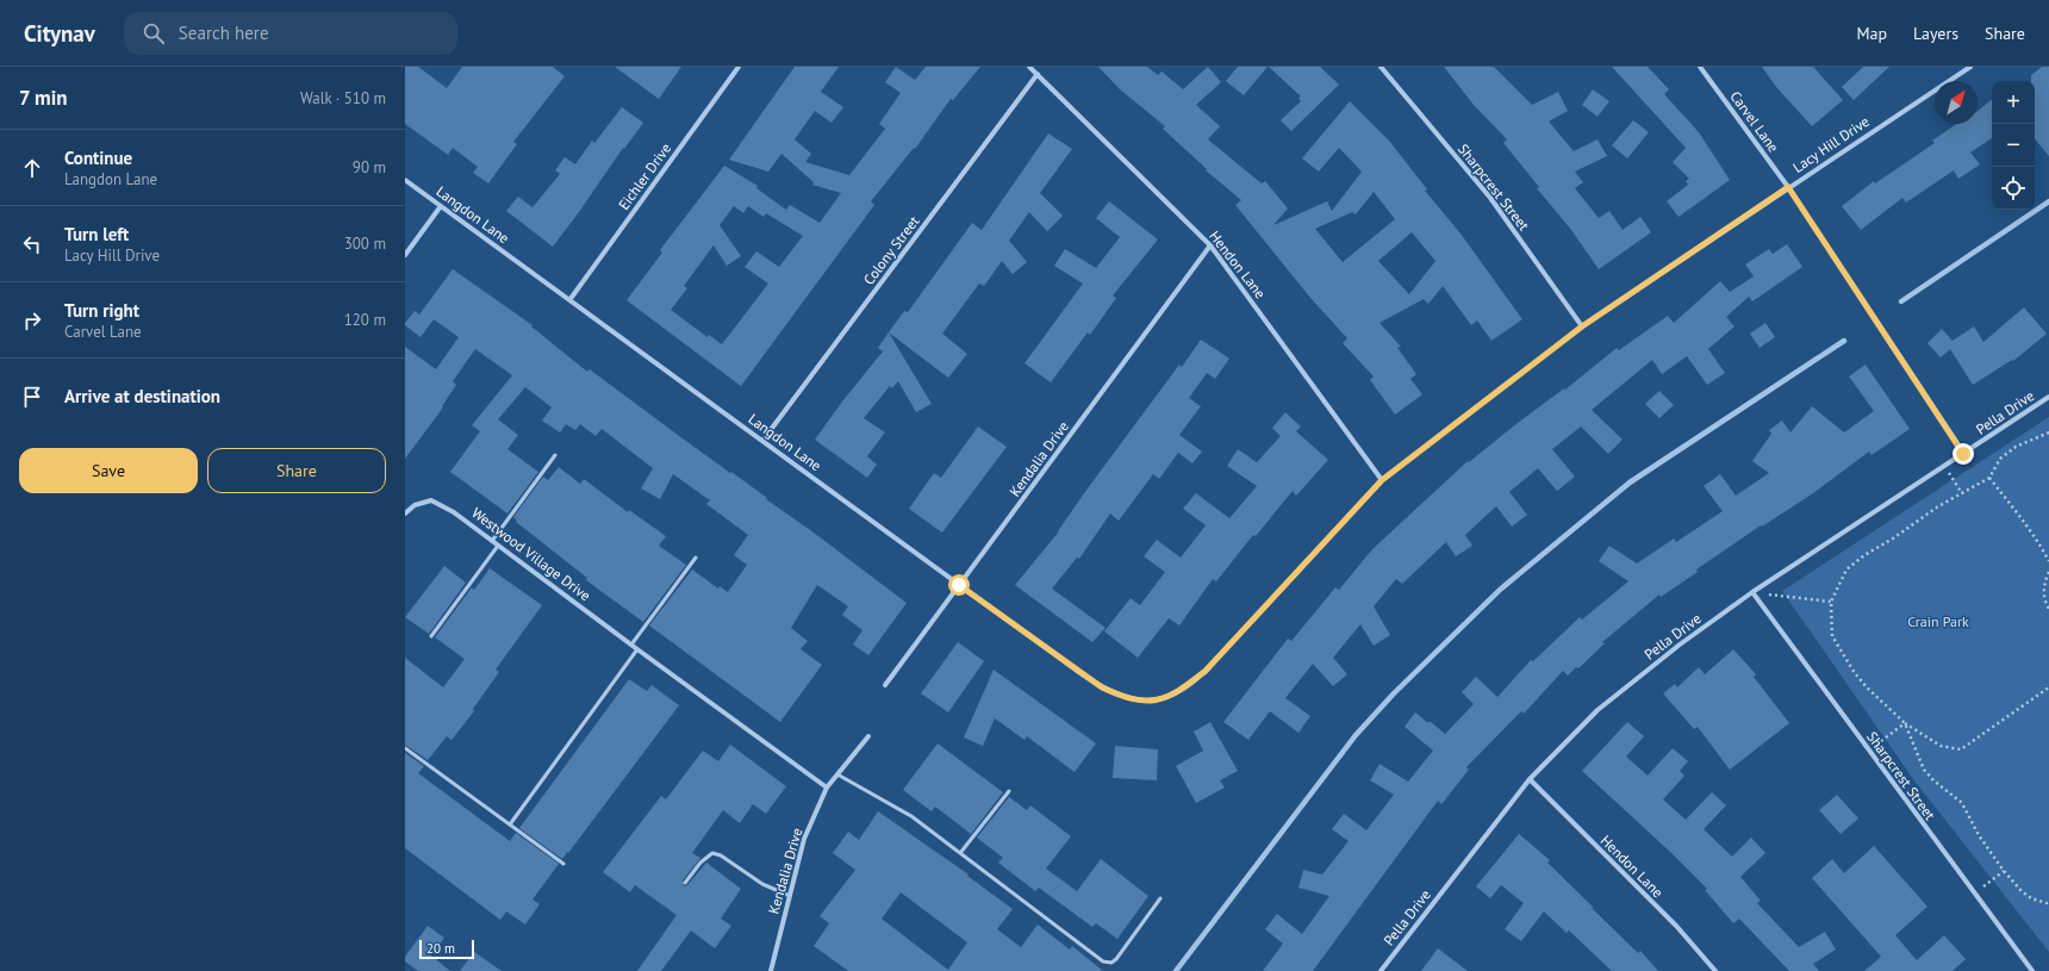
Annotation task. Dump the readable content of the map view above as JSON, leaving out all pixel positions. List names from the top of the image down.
{
  "streets": {
    "street": [
      "Carvel Lane",
      "Lacy Hill Drive",
      "Eichler Drive",
      "Sharpcrest Street",
      "Langdon Lane",
      "Colony Street",
      "Hendon Lane",
      "Pella Drive",
      "Kendalia Drive",
      "Westwood Village Drive"
    ]
  },
  "crossings": [
    ["Carvel Lane", "Lacy Hill Drive"],
    ["Carvel Lane", "Pella Drive"],
    ["Lacy Hill Drive", "Sharpcrest Street"],
    ["Lacy Hill Drive", "Langdon Lane"],
    ["Lacy Hill Drive", "Hendon Lane"],
    ["Eichler Drive", "Langdon Lane"],
    ["Sharpcrest Street", "Pella Drive"],
    ["Langdon Lane", "Colony Street"],
    ["Langdon Lane", "Kendalia Drive"],
    ["Colony Street", "Hendon Lane"],
    ["Hendon Lane", "Pella Drive"],
    ["Hendon Lane", "Kendalia Drive"],
    ["Kendalia Drive", "Westwood Village Drive"]
  ],
  "parks": ["Crain Park"],
  "scale_bar": "20 m",
  "north": "top right",
  "page": {
    "header": "Citynav",
    "search": "Search here",
    "nav": ["Map", "Layers", "Share"],
    "heading": ["7 min", "Walk · 510 m"],
    "map_buttons": ["+", "−"],
    "list": [
      ["Continue", "Langdon Lane", "90 m"],
      ["Turn left", "Lacy Hill Drive", "300 m"],
      ["Turn right", "Carvel Lane", "120 m"],
      "Arrive at destination"
    ],
    "buttons": ["Save", "Share"],
    "scale": "20 m"
  }
}
